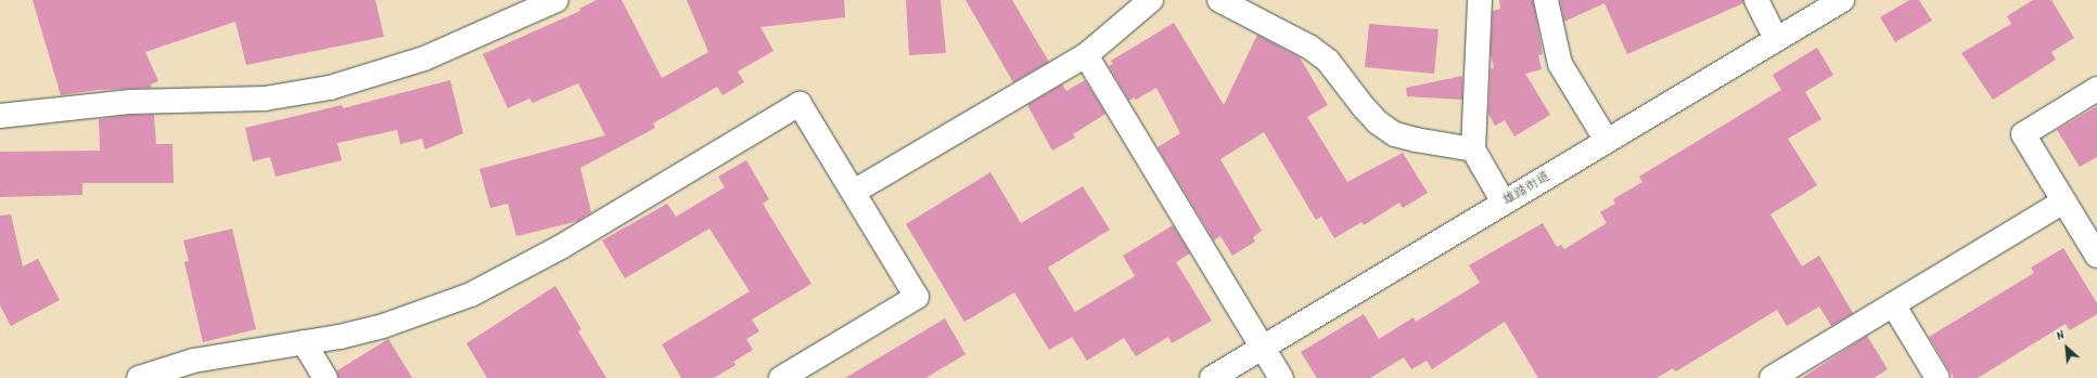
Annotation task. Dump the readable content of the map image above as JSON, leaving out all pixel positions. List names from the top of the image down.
{
  "streets": {
    "street": ["雄踏街道"]
  },
  "north": "top left"
}
